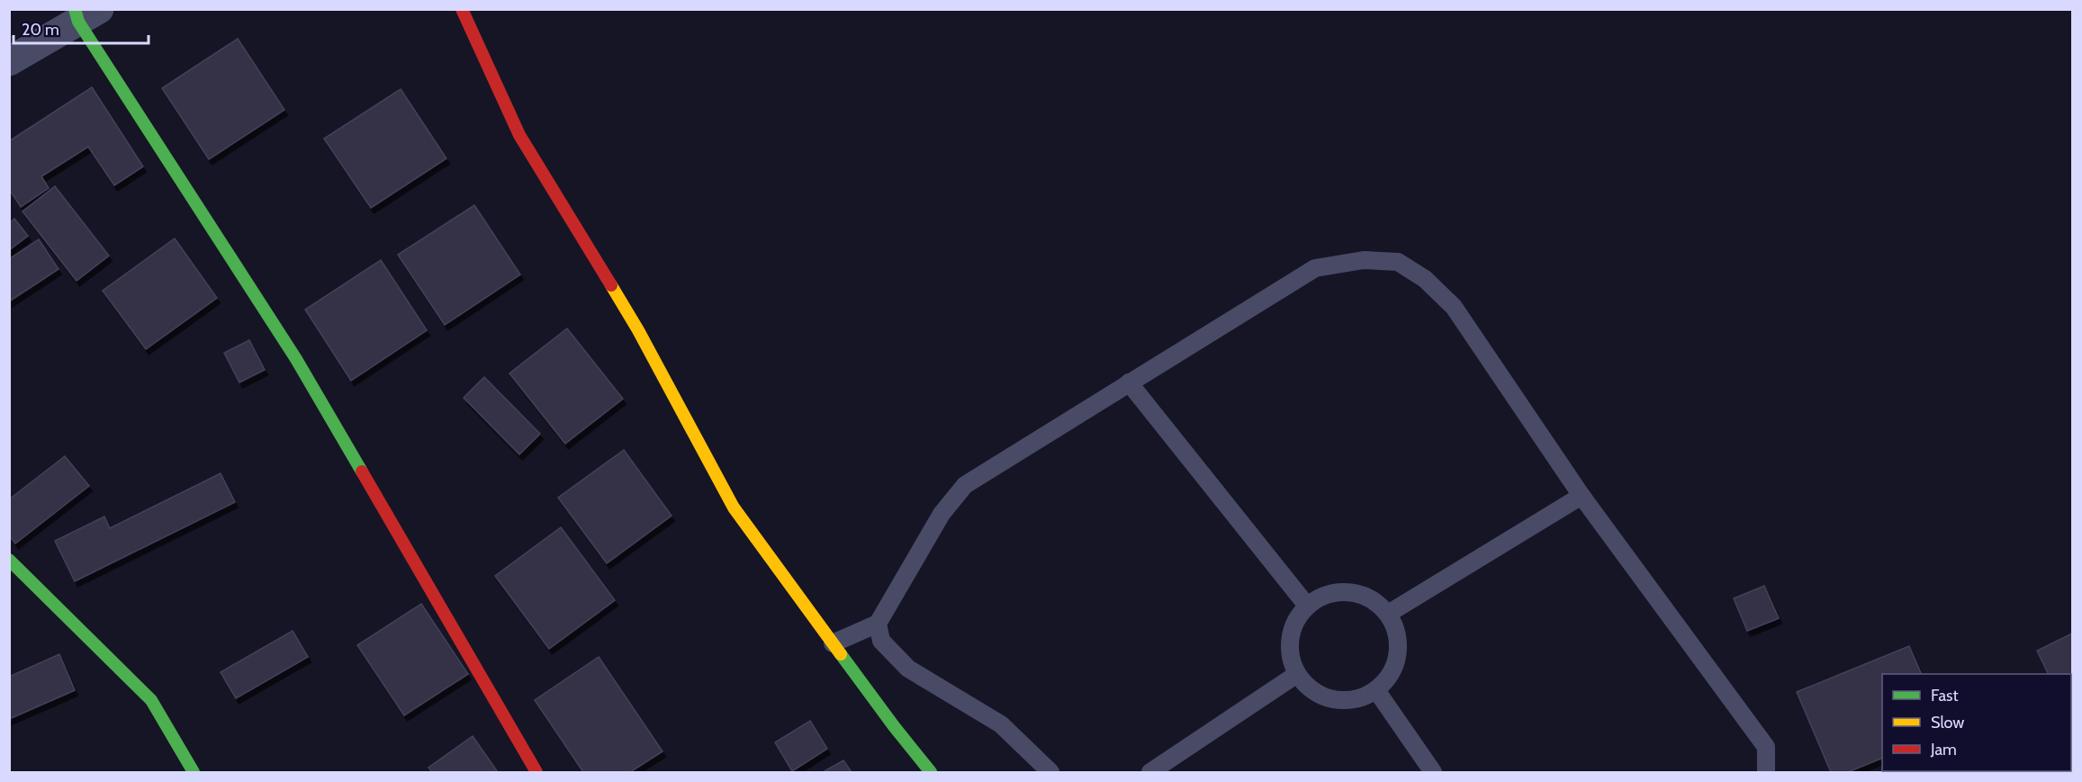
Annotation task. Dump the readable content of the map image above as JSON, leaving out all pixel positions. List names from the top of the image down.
{
  "legend": ["Fast", "Slow", "Jam"],
  "scale_bar": "20 m"
}
